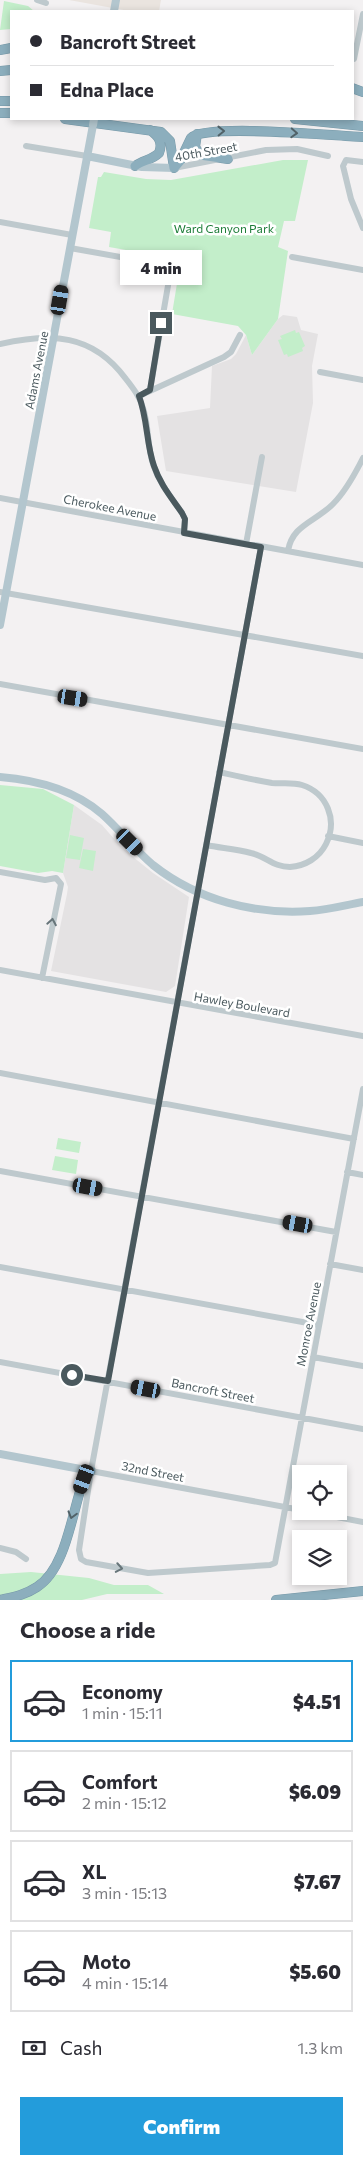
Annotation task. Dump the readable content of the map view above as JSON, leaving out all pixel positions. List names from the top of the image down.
{
  "streets": {
    "main road": ["40th Street", "Adams Avenue", "32nd Street"],
    "street": [
      "Cherokee Avenue",
      "Hawley Boulevard",
      "Monroe Avenue",
      "Bancroft Street"
    ]
  },
  "crossings": [
    ["40th Street", "Adams Avenue"],
    ["Adams Avenue", "Cherokee Avenue"],
    ["Monroe Avenue", "Bancroft Street"],
    ["Monroe Avenue", "32nd Street"]
  ],
  "parks": ["Ward Canyon Park"],
  "page": {
    "banner": ["Bancroft Street", "Edna Place"],
    "bubble": "4 min",
    "heading": "Choose a ride",
    "list": [
      {
        "name": "Economy",
        "note": "1 min · 15:11",
        "value": "$4.51"
      },
      {
        "name": "Comfort",
        "note": "2 min · 15:12",
        "value": "$6.09"
      },
      {
        "name": "XL",
        "note": "3 min · 15:13",
        "value": "$7.67"
      },
      {
        "name": "Moto",
        "note": "4 min · 15:14",
        "value": "$5.60"
      }
    ],
    "pay": ["Cash", "1.3 km"],
    "buttons": "Confirm"
  }
}
